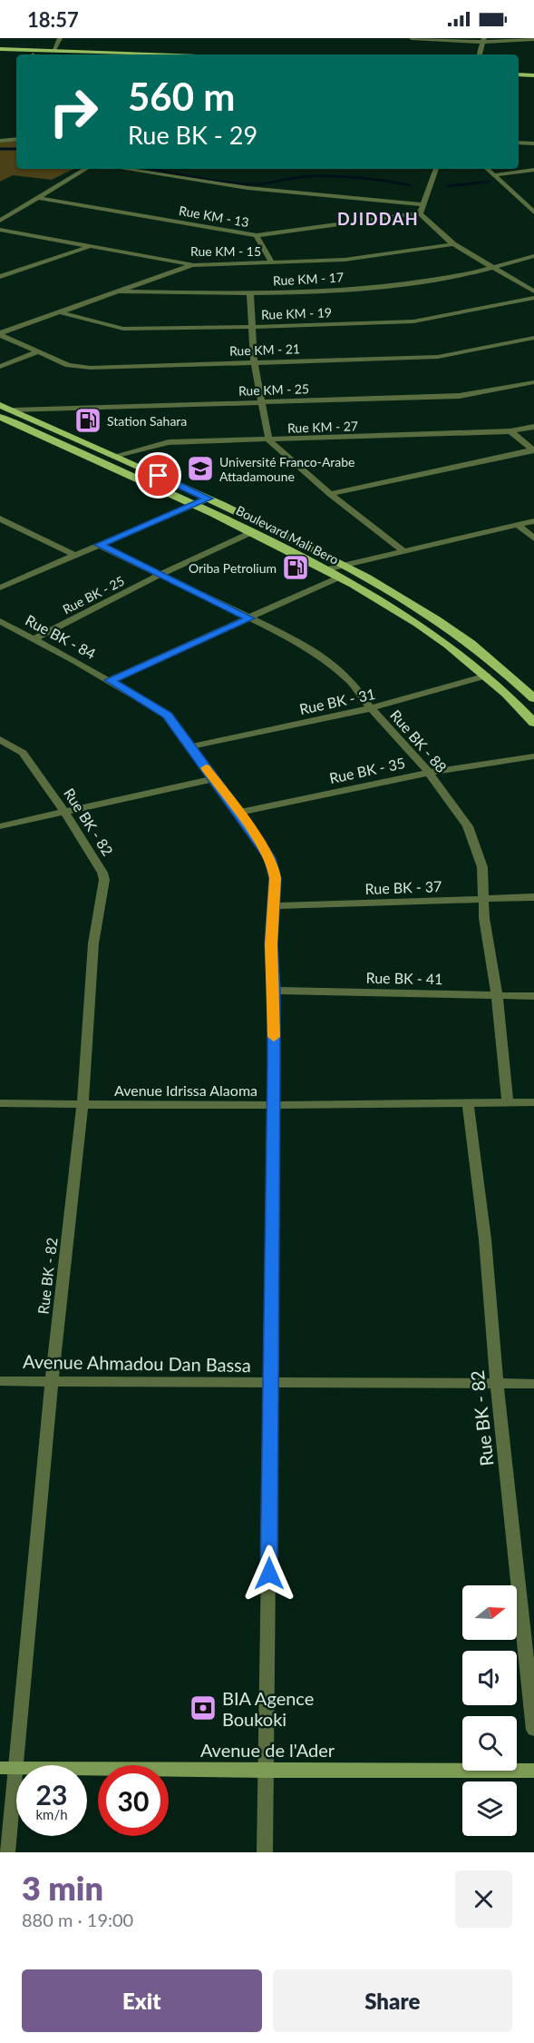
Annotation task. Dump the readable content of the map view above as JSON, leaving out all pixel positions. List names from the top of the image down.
{
  "streets": {
    "main road": ["Boulevard Mali Bero", "Avenue de l'Ader"],
    "street": [
      "Rue KM - 13",
      "Rue KM - 15",
      "Rue KM - 17",
      "Rue KM - 19",
      "Rue KM - 21",
      "Rue KM - 25",
      "Rue KM - 27",
      "Rue BK - 25",
      "Rue BK - 84",
      "Rue BK - 31",
      "Rue BK - 88",
      "Rue BK - 35",
      "Rue BK - 82",
      "Rue BK - 37",
      "Rue BK - 41",
      "Avenue Idrissa Alaoma",
      "Avenue Ahmadou Dan Bassa"
    ]
  },
  "crossings": [
    ["Rue KM - 25", "Boulevard Mali Bero"],
    ["Rue KM - 27", "Boulevard Mali Bero"],
    ["Boulevard Mali Bero", "Rue BK - 25"],
    ["Boulevard Mali Bero", "Rue BK - 31"],
    ["Rue BK - 25", "Rue BK - 84"],
    ["Rue BK - 25", "Rue BK - 88"],
    ["Rue BK - 84", "Rue BK - 31"],
    ["Rue BK - 84", "Rue BK - 35"],
    ["Rue BK - 84", "Rue BK - 37"],
    ["Rue BK - 84", "Rue BK - 41"],
    ["Rue BK - 84", "Avenue Idrissa Alaoma"],
    ["Rue BK - 84", "Avenue Ahmadou Dan Bassa"],
    ["Rue BK - 84", "Avenue de l'Ader"],
    ["Rue BK - 31", "Rue BK - 88"],
    ["Rue BK - 88", "Rue BK - 35"],
    ["Rue BK - 88", "Rue BK - 37"],
    ["Rue BK - 88", "Rue BK - 41"],
    ["Rue BK - 88", "Avenue Idrissa Alaoma"],
    ["Rue BK - 82", "Avenue Idrissa Alaoma"],
    ["Rue BK - 82", "Avenue Ahmadou Dan Bassa"],
    ["Rue BK - 82", "Avenue de l'Ader"]
  ],
  "districts": ["DJIDDAH"],
  "places": {
    "fuel station": ["Station Sahara", "Oriba Petrolium"],
    "school or university": ["Université Franco-Arabe Attadamoune"],
    "bank": ["BIA Agence Boukoki"]
  },
  "north": "right",
  "page": {
    "status": "18:57",
    "turn": ["560 m", "Rue BK - 29"],
    "speed": "23 km/h",
    "limit": "30",
    "heading": ["3 min", "880 m · 19:00"],
    "buttons": ["Exit", "Share"]
  }
}
